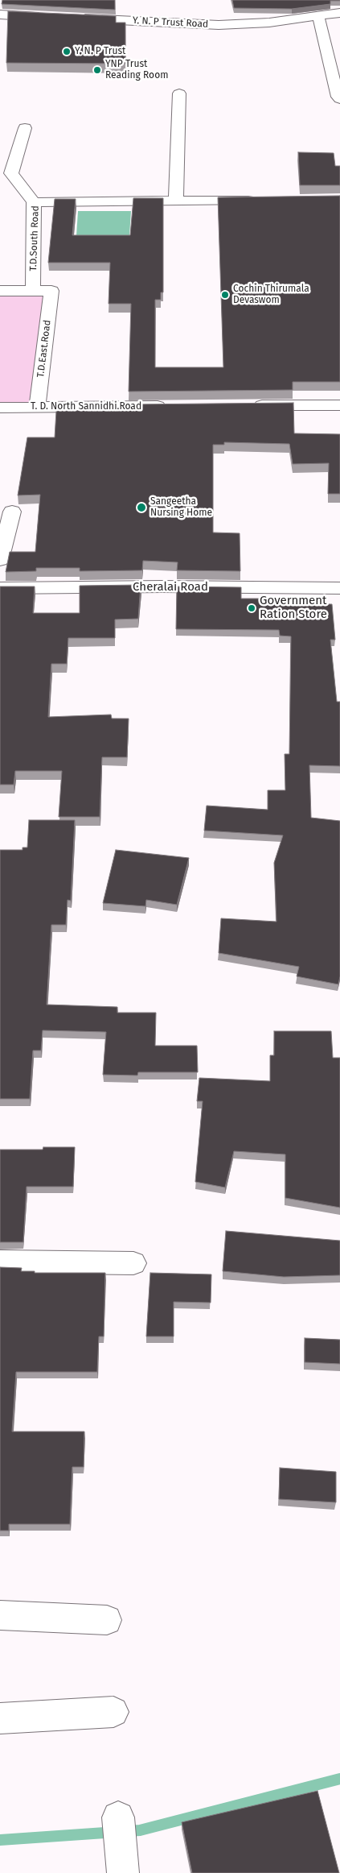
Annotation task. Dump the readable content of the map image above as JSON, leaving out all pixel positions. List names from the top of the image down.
{
  "streets": {
    "street": [
      "Y. N. P Trust Road",
      "T.D.South Road",
      "T.D.East.Road",
      "T. D. North Sannidhi.Road",
      "Cheralai Road"
    ]
  },
  "crossings": [
    ["T.D.South Road", "T.D.East.Road"],
    ["T.D.East.Road", "T. D. North Sannidhi.Road"]
  ],
  "places": [
    "Y. N. P Trust",
    "YNP Trust Reading Room",
    "Cochin Thirumala Devaswom",
    "Sangeetha Nursing Home",
    "Government Ration Store"
  ]
}
